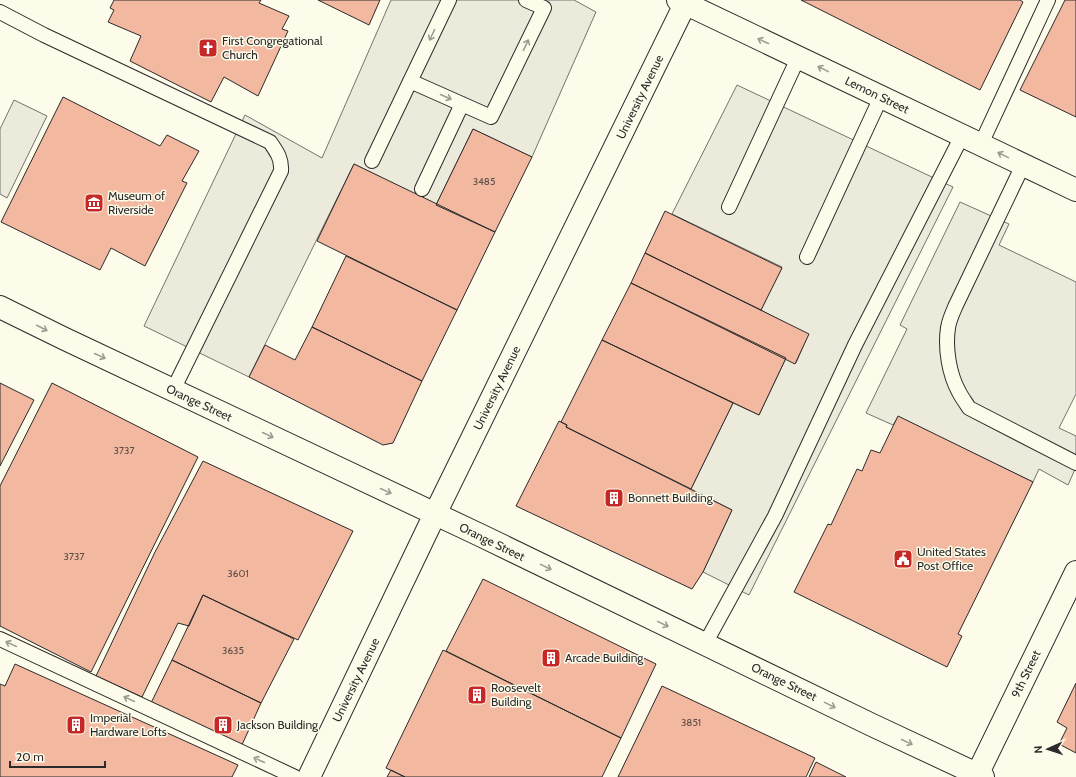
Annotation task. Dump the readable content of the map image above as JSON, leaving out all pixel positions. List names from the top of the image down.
{
  "streets": {
    "street": [
      "Lemon Street",
      "University Avenue",
      "Orange Street",
      "9th Street"
    ]
  },
  "crossings": [
    ["Lemon Street", "University Avenue"],
    ["University Avenue", "Orange Street"],
    ["Orange Street", "9th Street"]
  ],
  "one_way": ["Lemon Street", "Orange Street"],
  "places": {
    "church": ["First Congregational Church"],
    "museum": ["Museum of Riverside"],
    "building": [
      "Bonnett Building",
      "Arcade Building",
      "Roosevelt Building",
      "Imperial Hardware Lofts",
      "Jackson Building"
    ],
    "public building": ["United States Post Office"]
  },
  "house_numbers": [
    "3485",
    "3737",
    "3737",
    "3601",
    "3635",
    "3851"
  ],
  "scale_bar": "20 m",
  "north": "left"
}
